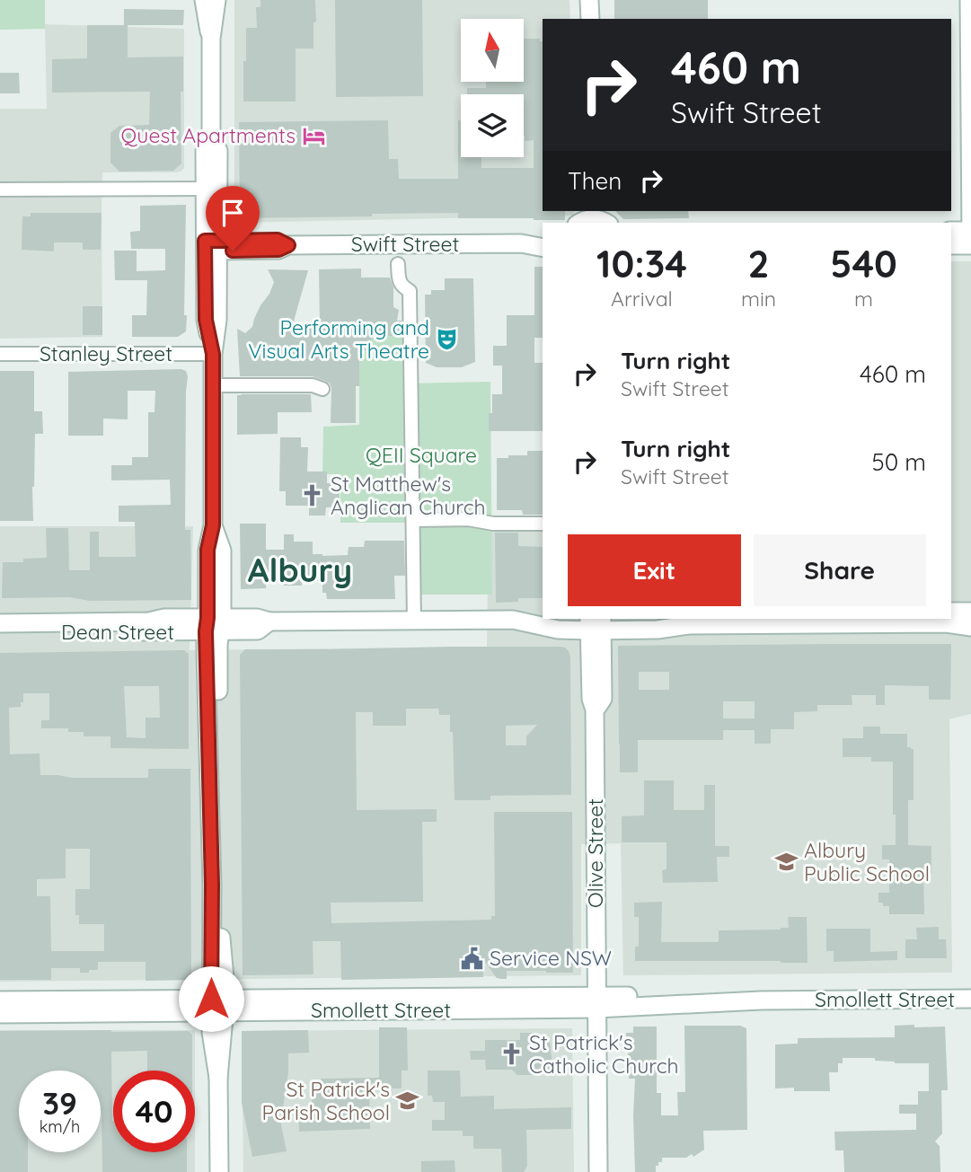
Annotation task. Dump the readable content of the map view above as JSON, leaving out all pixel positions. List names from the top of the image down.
{
  "streets": {
    "street": [
      "Swift Street",
      "Stanley Street",
      "Dean Street",
      "Olive Street",
      "Smollett Street"
    ]
  },
  "crossings": [
    ["Dean Street", "Olive Street"],
    ["Olive Street", "Smollett Street"]
  ],
  "districts": ["Albury"],
  "parks": ["QEII Square"],
  "places": {
    "hotel": ["Quest Apartments"],
    "theatre": ["Performing and Visual Arts Theatre"],
    "church": ["St Matthew's Anglican Church", "St Patrick's Catholic Church"],
    "school or university": ["Albury Public School", "St Patrick's Parish School"],
    "public building": ["Service NSW"]
  },
  "north": "top",
  "page": {
    "turn": ["460 m", "Swift Street"],
    "then": "Then",
    "eta": [
      "10:34",
      "Arrival",
      "2",
      "min",
      "540",
      "m"
    ],
    "list": [
      {
        "name": "Turn right",
        "note": "Swift Street",
        "value": "460 m"
      },
      {
        "name": "Turn right",
        "note": "Swift Street",
        "value": "50 m"
      }
    ],
    "buttons": ["Exit", "Share"],
    "speed": "39 km/h",
    "limit": "40"
  }
}
